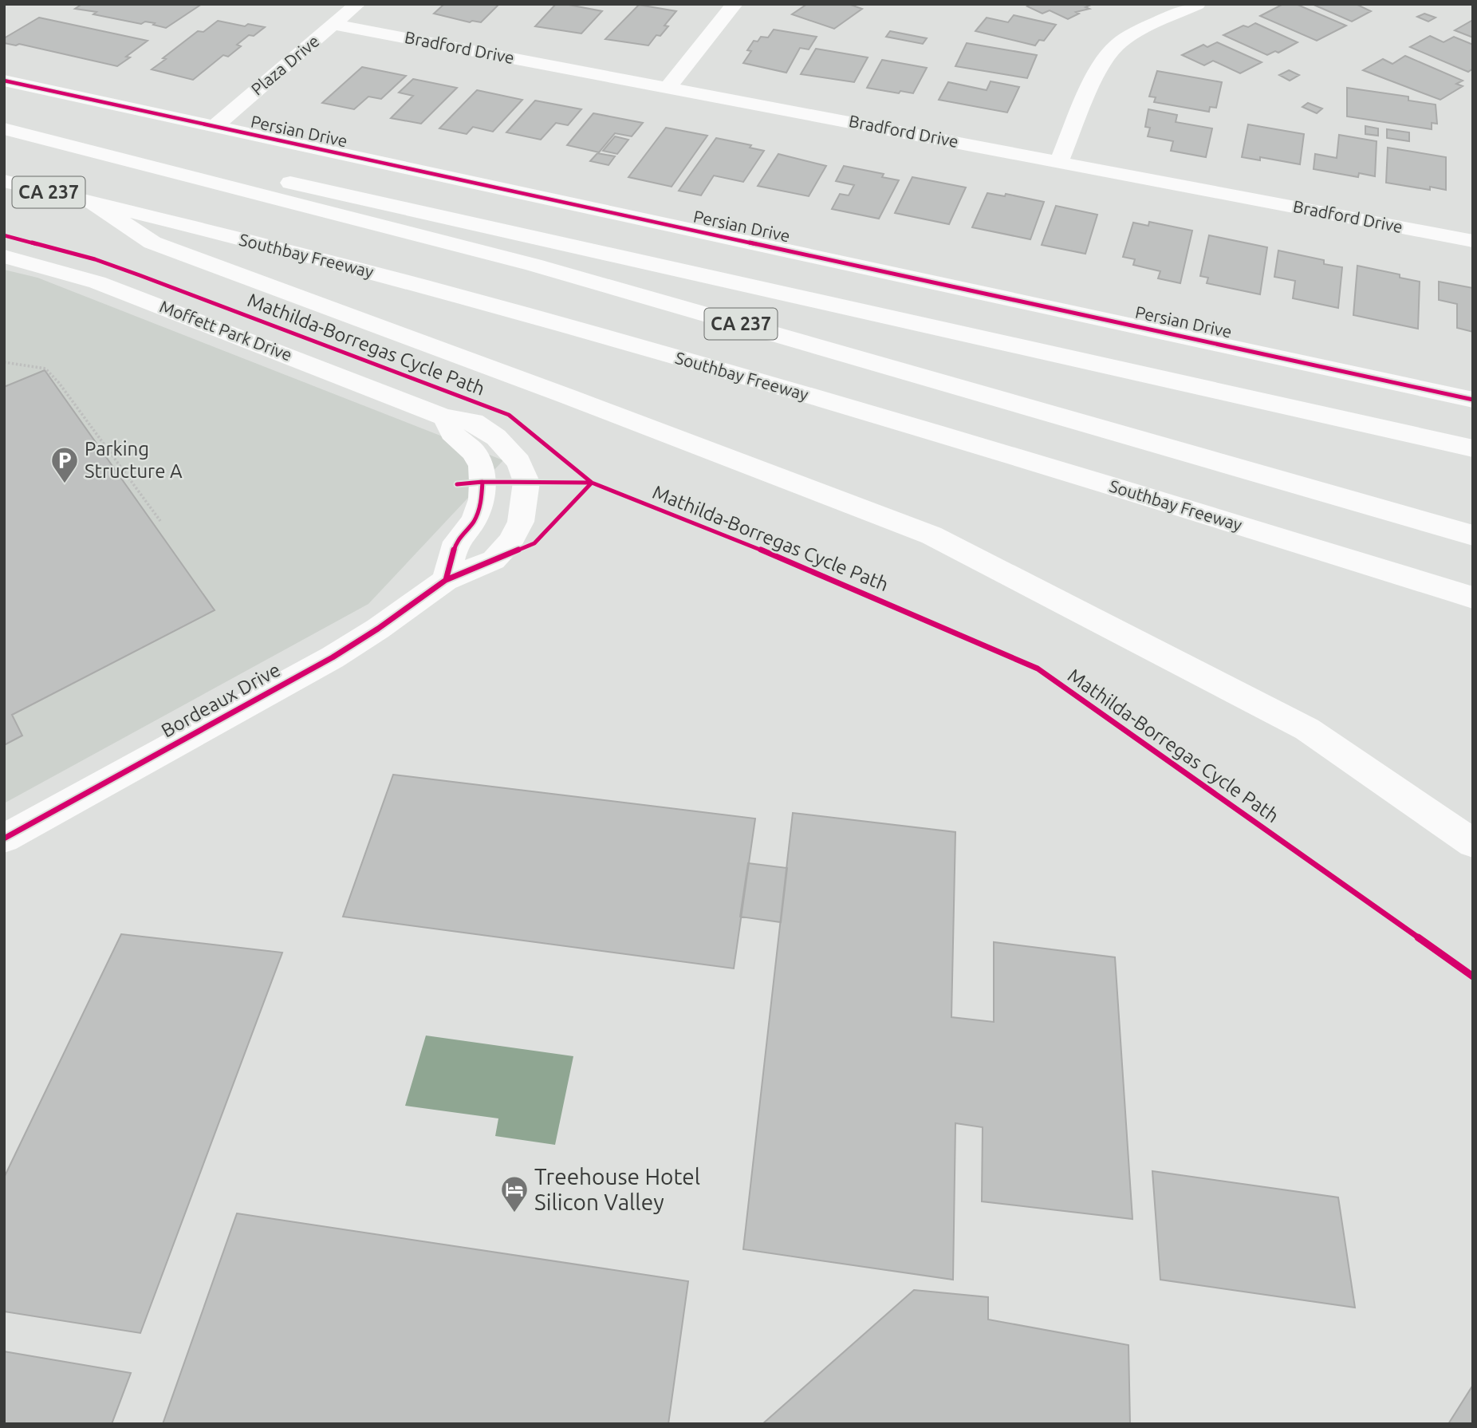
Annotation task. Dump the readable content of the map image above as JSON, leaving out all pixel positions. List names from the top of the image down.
{
  "streets": {
    "main road": [
      "Bradford Drive",
      "Plaza Drive",
      "Persian Drive",
      "CA 237",
      "Southbay Freeway",
      "Moffett Park Drive",
      "Bordeaux Drive"
    ],
    "cycle path": ["Mathilda-Borregas Cycle Path"]
  },
  "crossings": [
    ["Bradford Drive", "Plaza Drive"],
    ["Plaza Drive", "Persian Drive"],
    ["Moffett Park Drive", "Bordeaux Drive"]
  ],
  "places": {
    "parking": ["Parking Structure A"],
    "hotel": ["Treehouse Hotel Silicon Valley"]
  }
}
